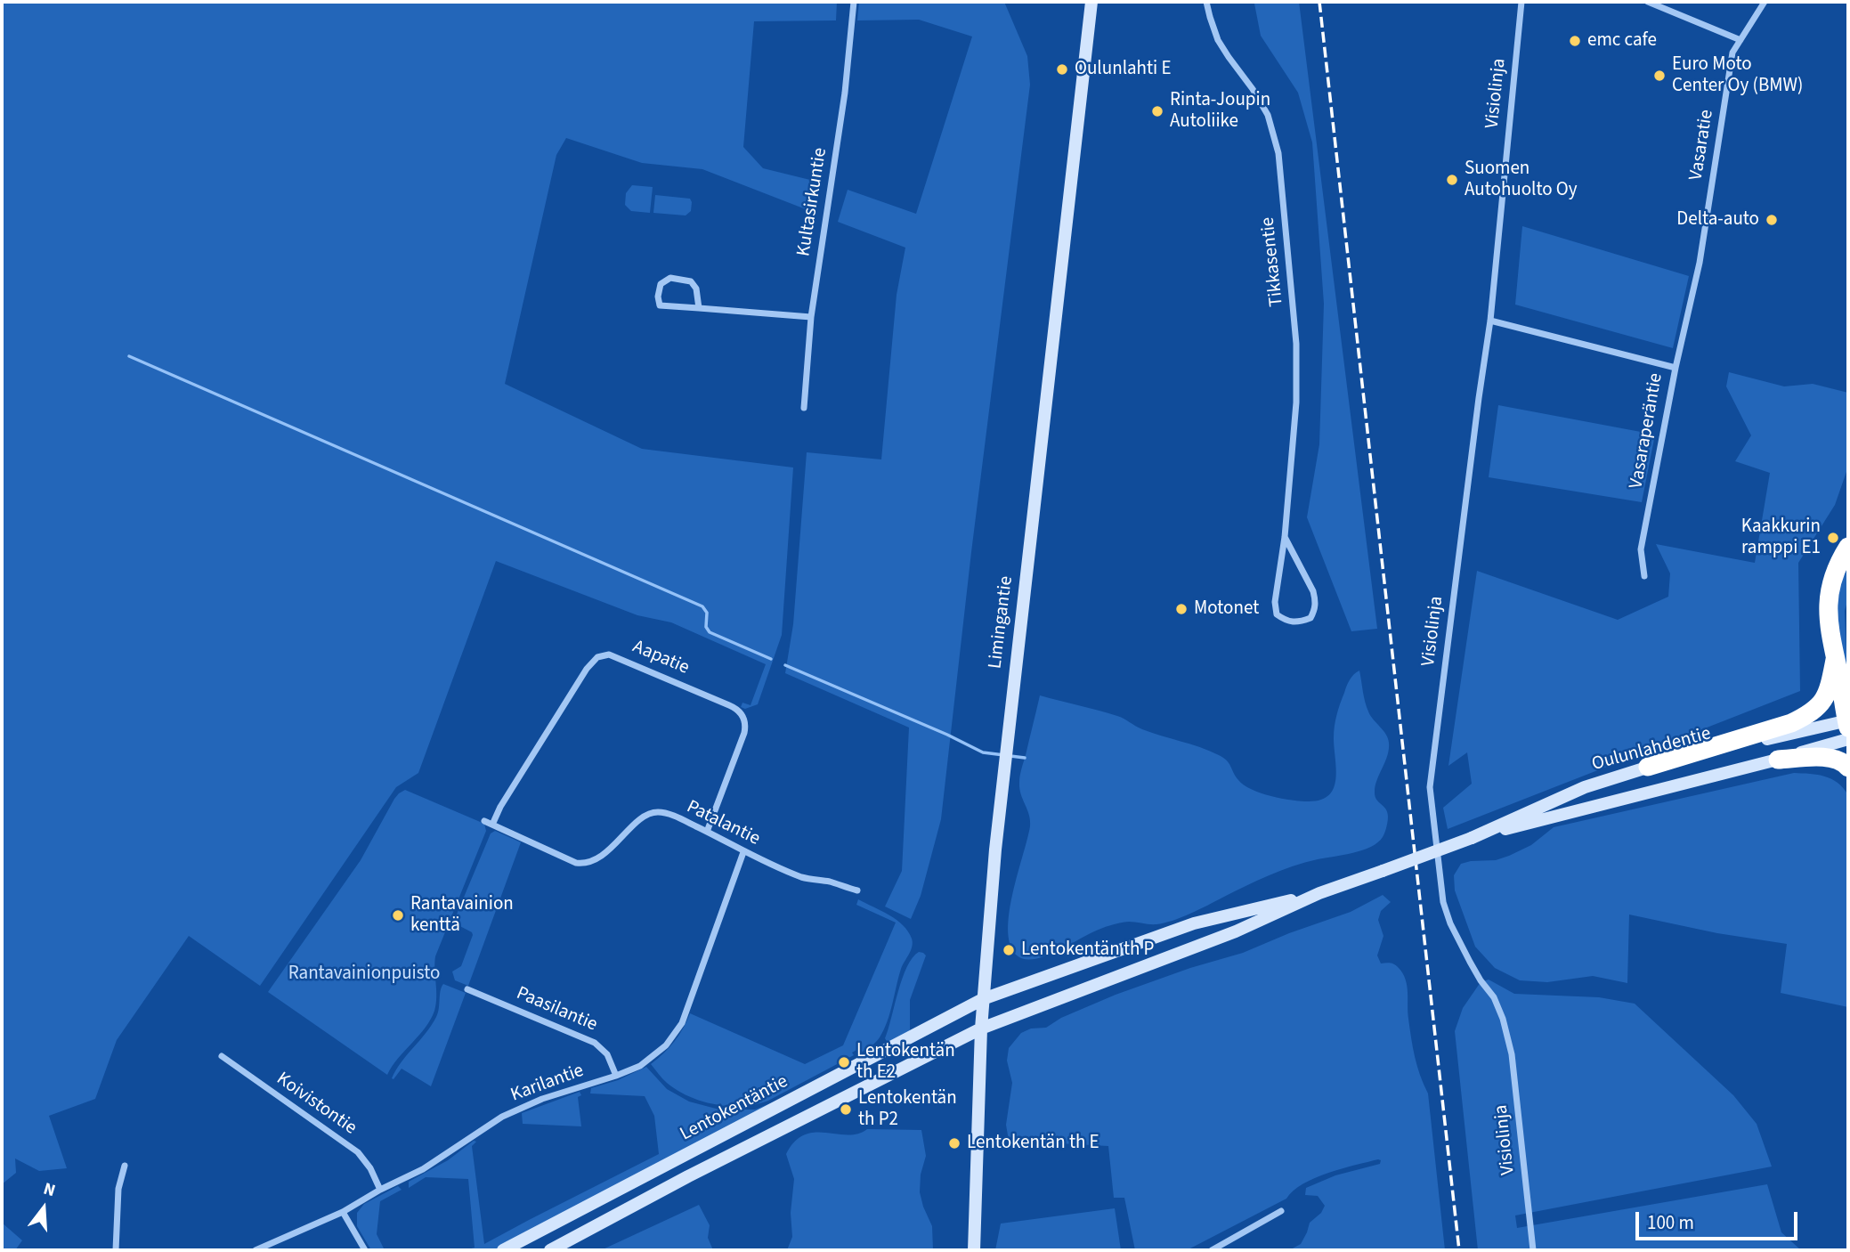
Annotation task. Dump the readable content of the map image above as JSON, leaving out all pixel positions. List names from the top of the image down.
{
  "streets": {
    "main road": ["Limingantie", "Oulunlahdentie", "Lentokentäntie"],
    "street": [
      "Visiolinja",
      "Vasaratie",
      "Kultasirkuntie",
      "Tikkasentie",
      "Vasaraperäntie",
      "Aapatie",
      "Patalantie",
      "Paasilantie",
      "Karilantie",
      "Koivistontie"
    ]
  },
  "crossings": [
    ["Visiolinja", "Vasaraperäntie"],
    ["Vasaratie", "Vasaraperäntie"],
    ["Limingantie", "Oulunlahdentie"],
    ["Limingantie", "Lentokentäntie"],
    ["Aapatie", "Patalantie"],
    ["Oulunlahdentie", "Lentokentäntie"],
    ["Patalantie", "Karilantie"],
    ["Paasilantie", "Karilantie"],
    ["Karilantie", "Koivistontie"]
  ],
  "parks": ["Rantavainionpuisto"],
  "places": [
    "emc cafe",
    "Oulunlahti E",
    "Euro Moto Center Oy (BMW)",
    "Rinta-Joupin Autoliike",
    "Suomen Autohuolto Oy",
    "Delta-auto",
    "Kaakkurin ramppi E1",
    "Motonet",
    "Rantavainion kenttä",
    "Lentokentän th P",
    "Lentokentän th E2",
    "Lentokentän th P2",
    "Lentokentän th E"
  ],
  "scale_bar": "100 m",
  "north": "top"
}
